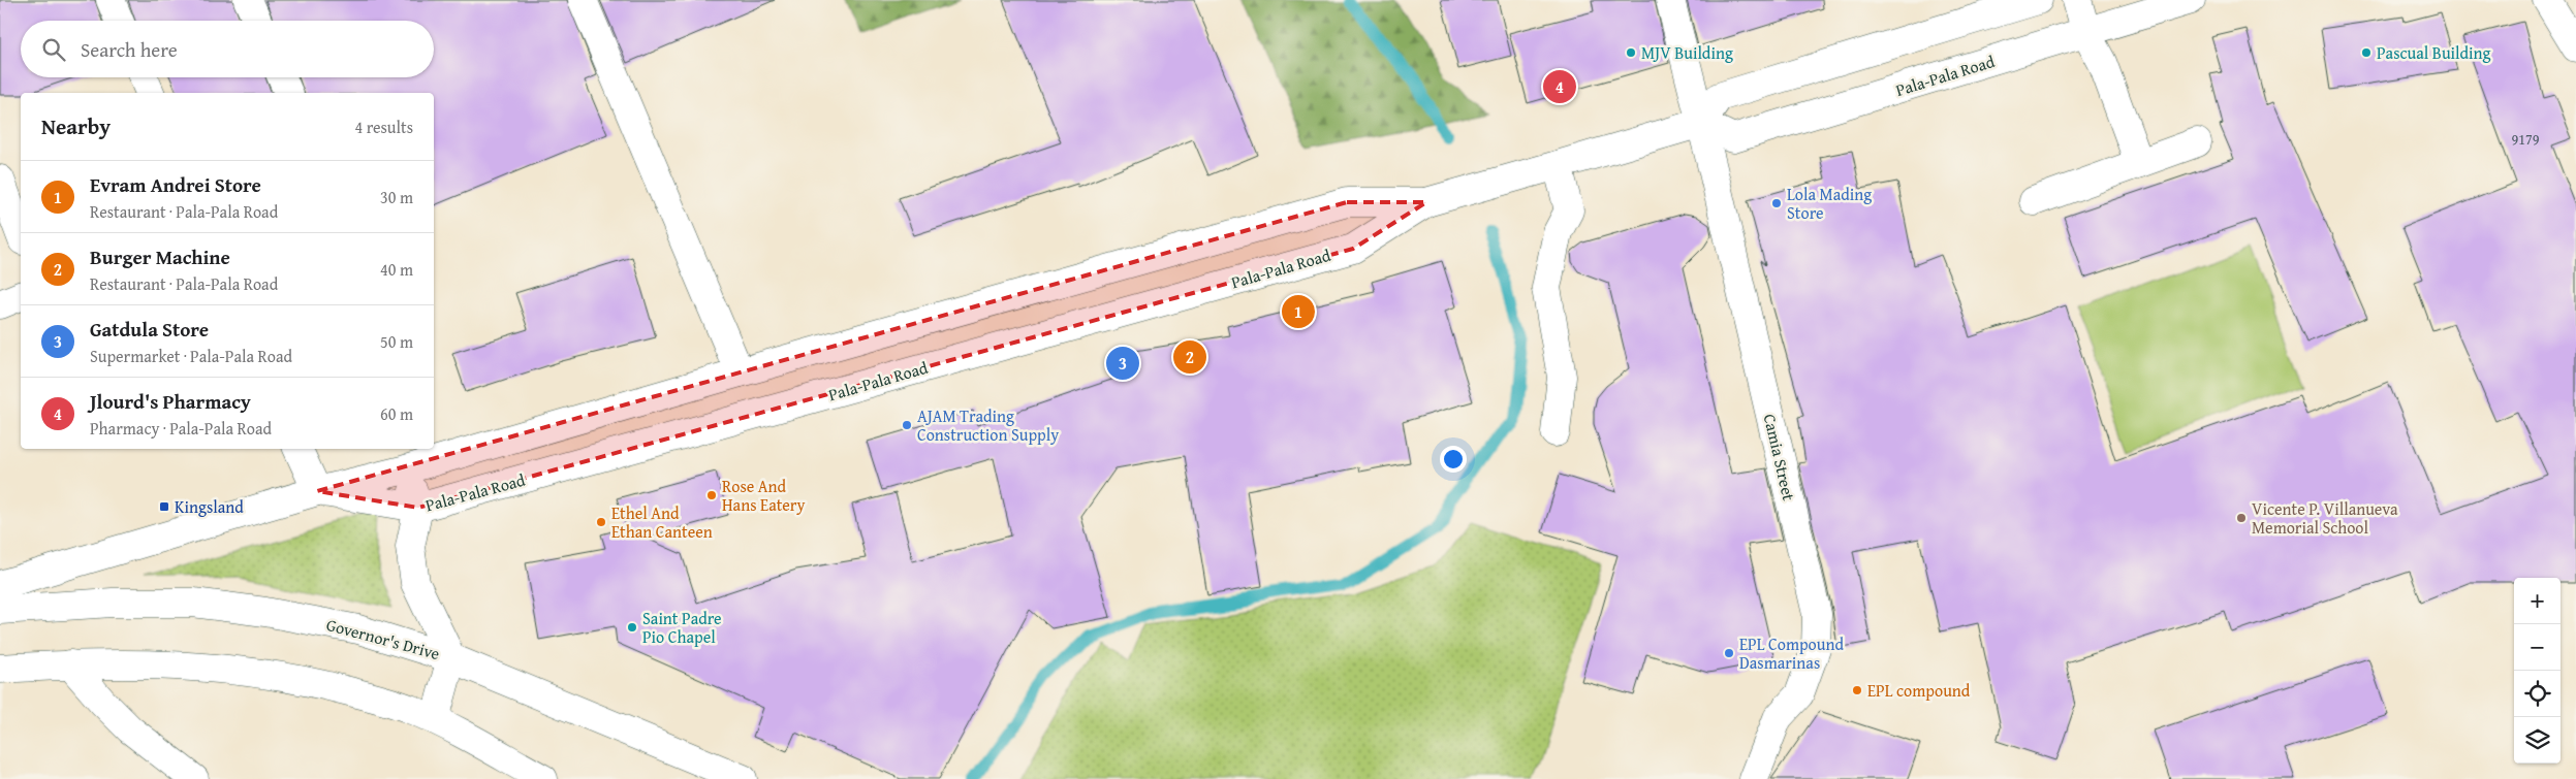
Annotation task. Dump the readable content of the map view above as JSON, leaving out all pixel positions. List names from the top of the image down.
{
  "streets": {
    "main road": ["Pala-Pala Road", "Camia Street", "Governor's Drive"]
  },
  "crossings": [
    ["Pala-Pala Road", "Camia Street"]
  ],
  "places": {
    "other": [
      "MJV Building",
      "Pascual Building",
      "Lola Mading Store",
      "AJAM Trading Construction Supply",
      "Rose And Hans Eatery",
      "Vicente P. Villanueva Memorial School",
      "Ethel And Ethan Canteen",
      "Saint Padre Pio Chapel",
      "EPL Compound Dasmarinas",
      "EPL compound"
    ],
    "transit": ["Kingsland"]
  },
  "house_numbers": ["9179"],
  "page": {
    "search": "Search here",
    "pins": [
      "4",
      "1",
      "2",
      "3"
    ],
    "heading": ["Nearby", "4 results"],
    "list": [
      {
        "mark": "1",
        "name": "Evram Andrei Store",
        "note": "Restaurant · Pala-Pala Road",
        "value": "30 m"
      },
      {
        "mark": "2",
        "name": "Burger Machine",
        "note": "Restaurant · Pala-Pala Road",
        "value": "40 m"
      },
      {
        "mark": "3",
        "name": "Gatdula Store",
        "note": "Supermarket · Pala-Pala Road",
        "value": "50 m"
      },
      {
        "mark": "4",
        "name": "Jlourd's Pharmacy",
        "note": "Pharmacy · Pala-Pala Road",
        "value": "60 m"
      }
    ],
    "map_buttons": ["+", "−"]
  }
}
